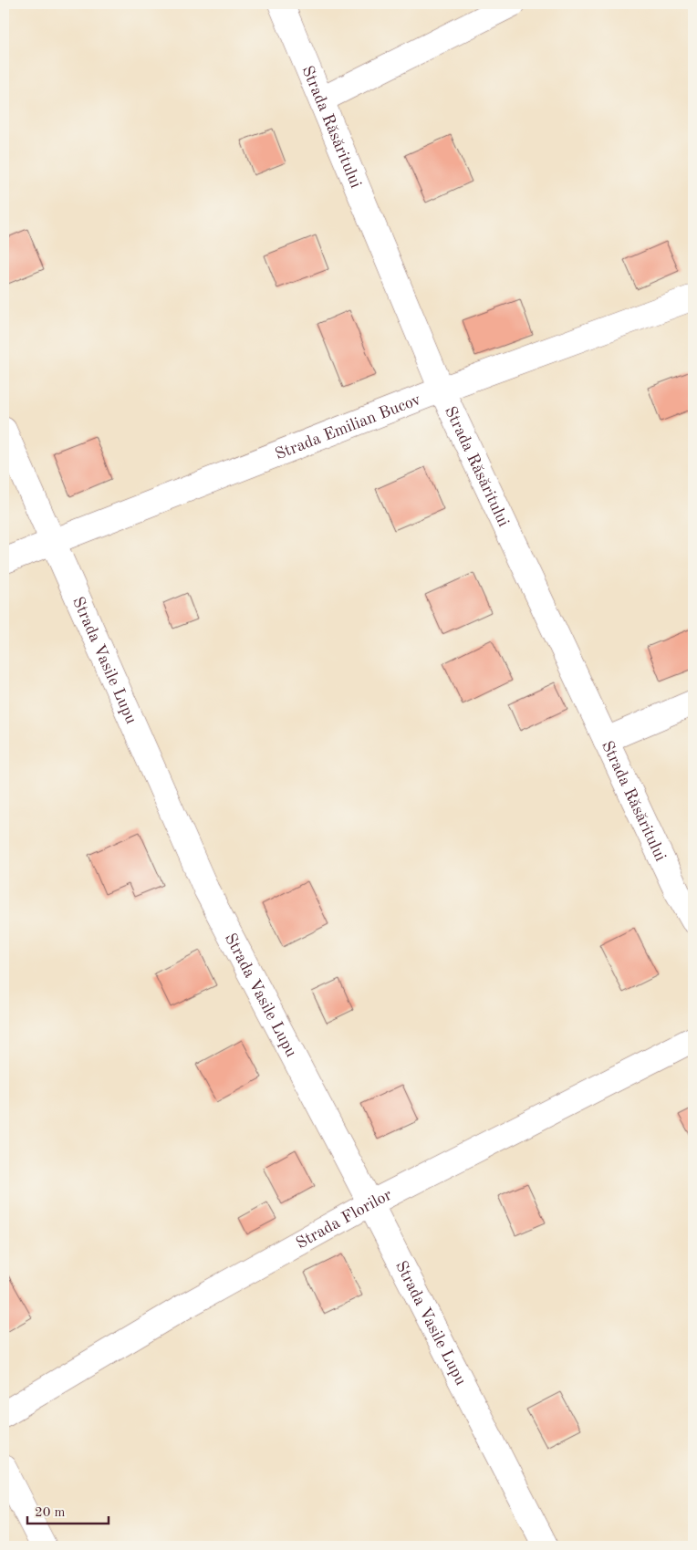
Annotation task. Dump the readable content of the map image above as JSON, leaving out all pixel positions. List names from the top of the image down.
{
  "streets": {
    "street": [
      "Strada Răsăritului",
      "Strada Emilian Bucov",
      "Strada Vasile Lupu",
      "Strada Florilor"
    ]
  },
  "crossings": [
    ["Strada Răsăritului", "Strada Emilian Bucov"],
    ["Strada Emilian Bucov", "Strada Vasile Lupu"],
    ["Strada Vasile Lupu", "Strada Florilor"]
  ],
  "scale_bar": "20 m"
}
